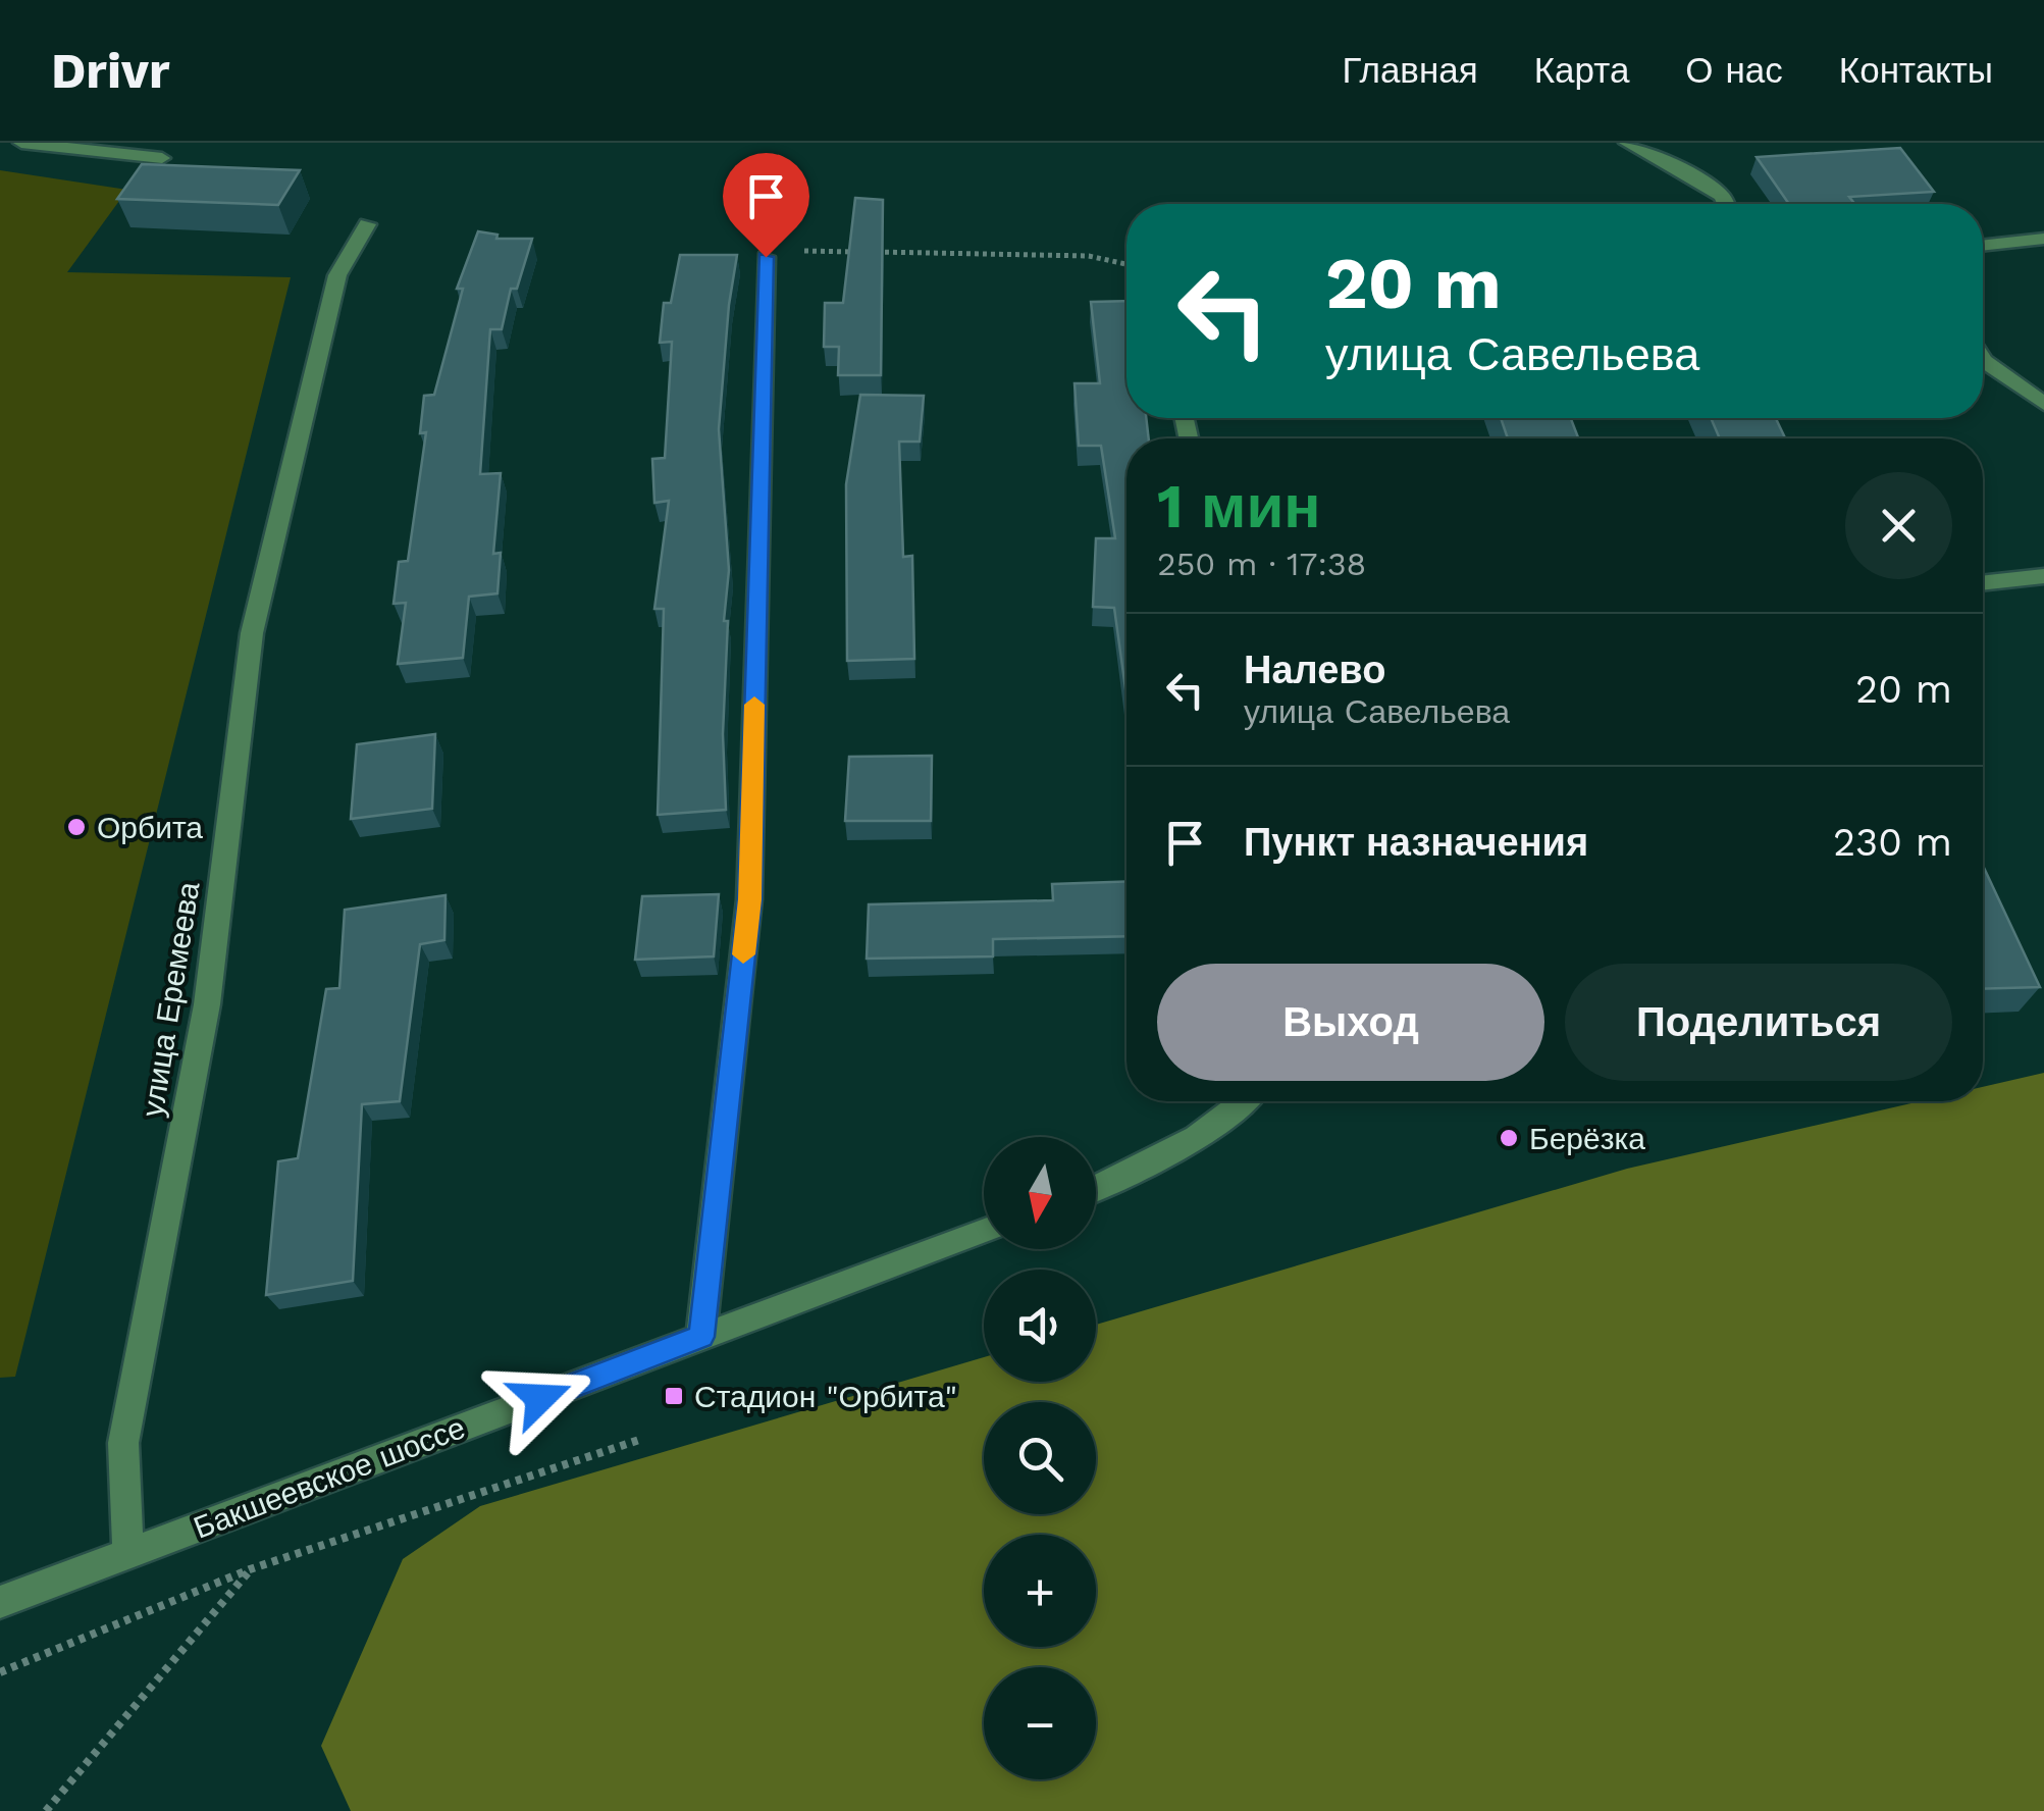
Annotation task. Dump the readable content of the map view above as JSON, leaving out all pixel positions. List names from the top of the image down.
{
  "streets": {
    "street": ["улица Еремеева", "Бакшеевское шоссе"]
  },
  "crossings": [
    ["улица Еремеева", "Бакшеевское шоссе"]
  ],
  "places": {
    "other": ["Орбита", "Берёзка"],
    "transit": ["Стадион \"Орбита\""]
  },
  "north": "bottom",
  "page": {
    "header": "Drivr",
    "nav": [
      "Главная",
      "Карта",
      "О нас",
      "Контакты"
    ],
    "turn": ["20 m", "улица Савельева"],
    "heading": ["1 мин", "250 m · 17:38"],
    "list": [
      {
        "name": "Налево",
        "note": "улица Савельева",
        "value": "20 m"
      },
      {
        "name": "Пункт назначения",
        "value": "230 m"
      }
    ],
    "buttons": ["Выход", "Поделиться"],
    "map_buttons": ["+", "−"]
  }
}
